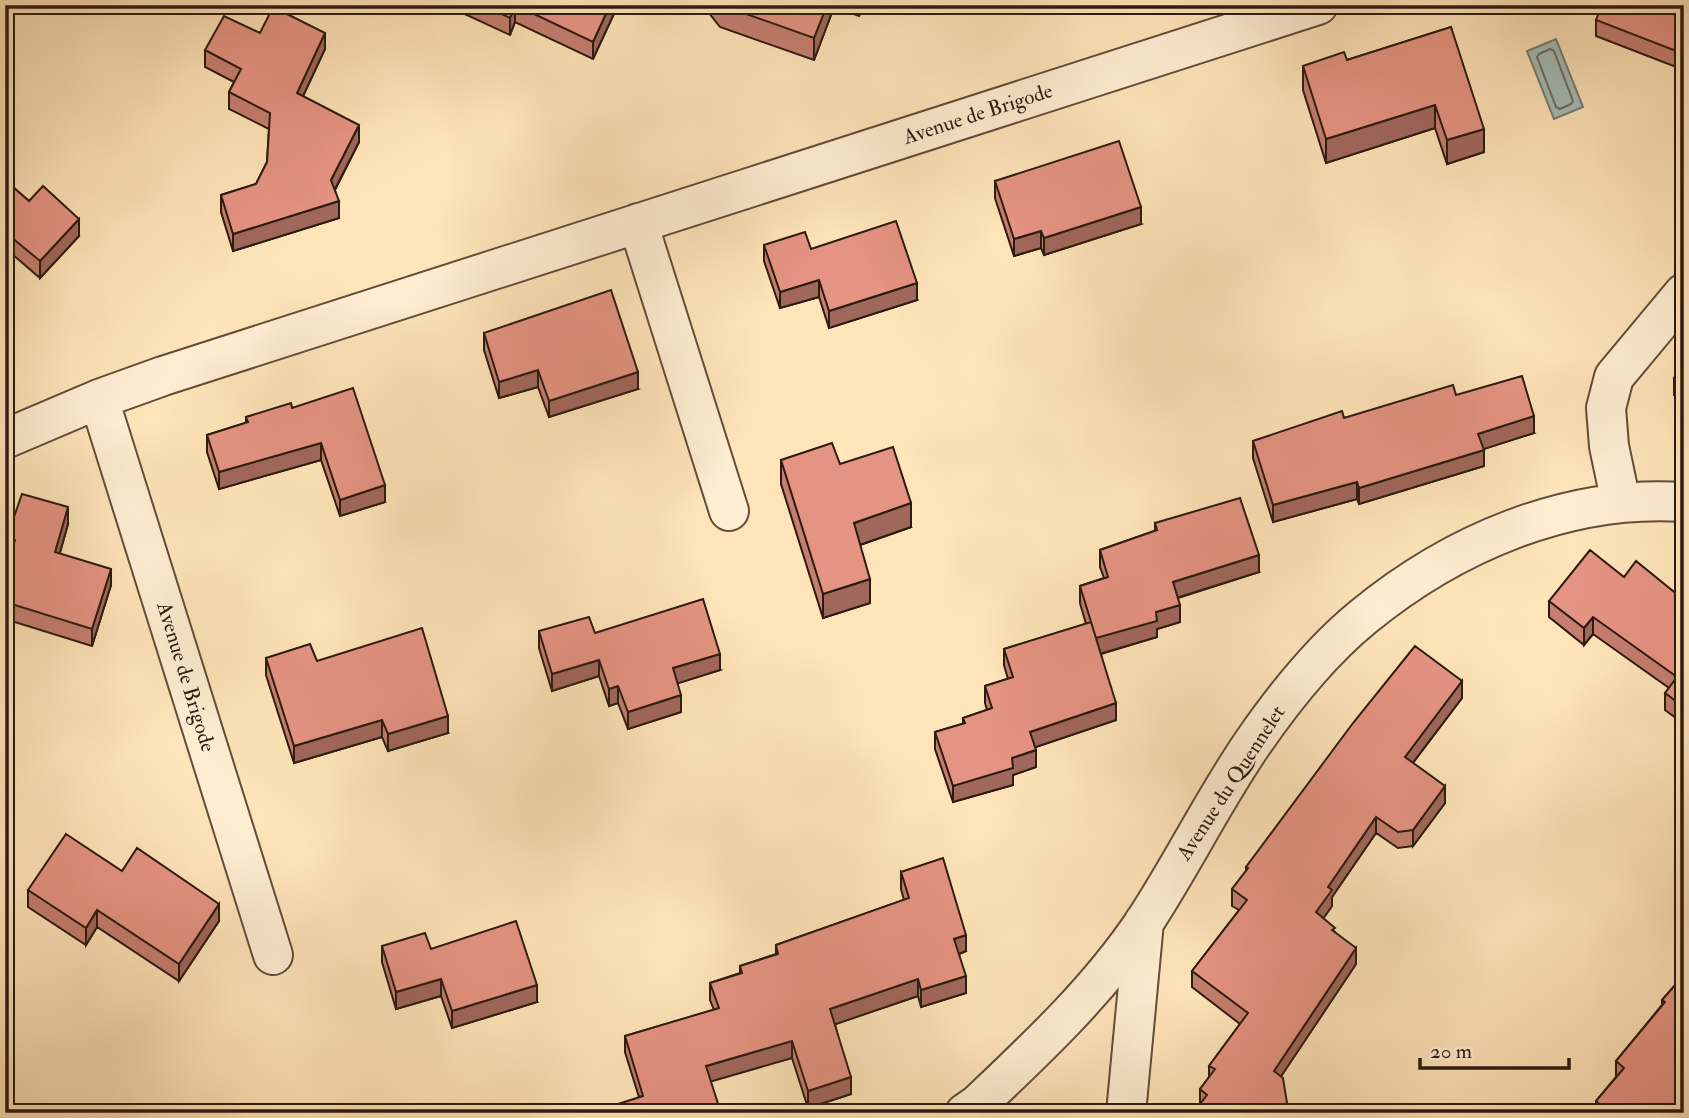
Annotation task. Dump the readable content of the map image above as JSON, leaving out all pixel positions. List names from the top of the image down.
{
  "streets": {
    "street": ["Avenue de Brigode", "Avenue du Quennelet"]
  },
  "scale_bar": "20 m"
}
